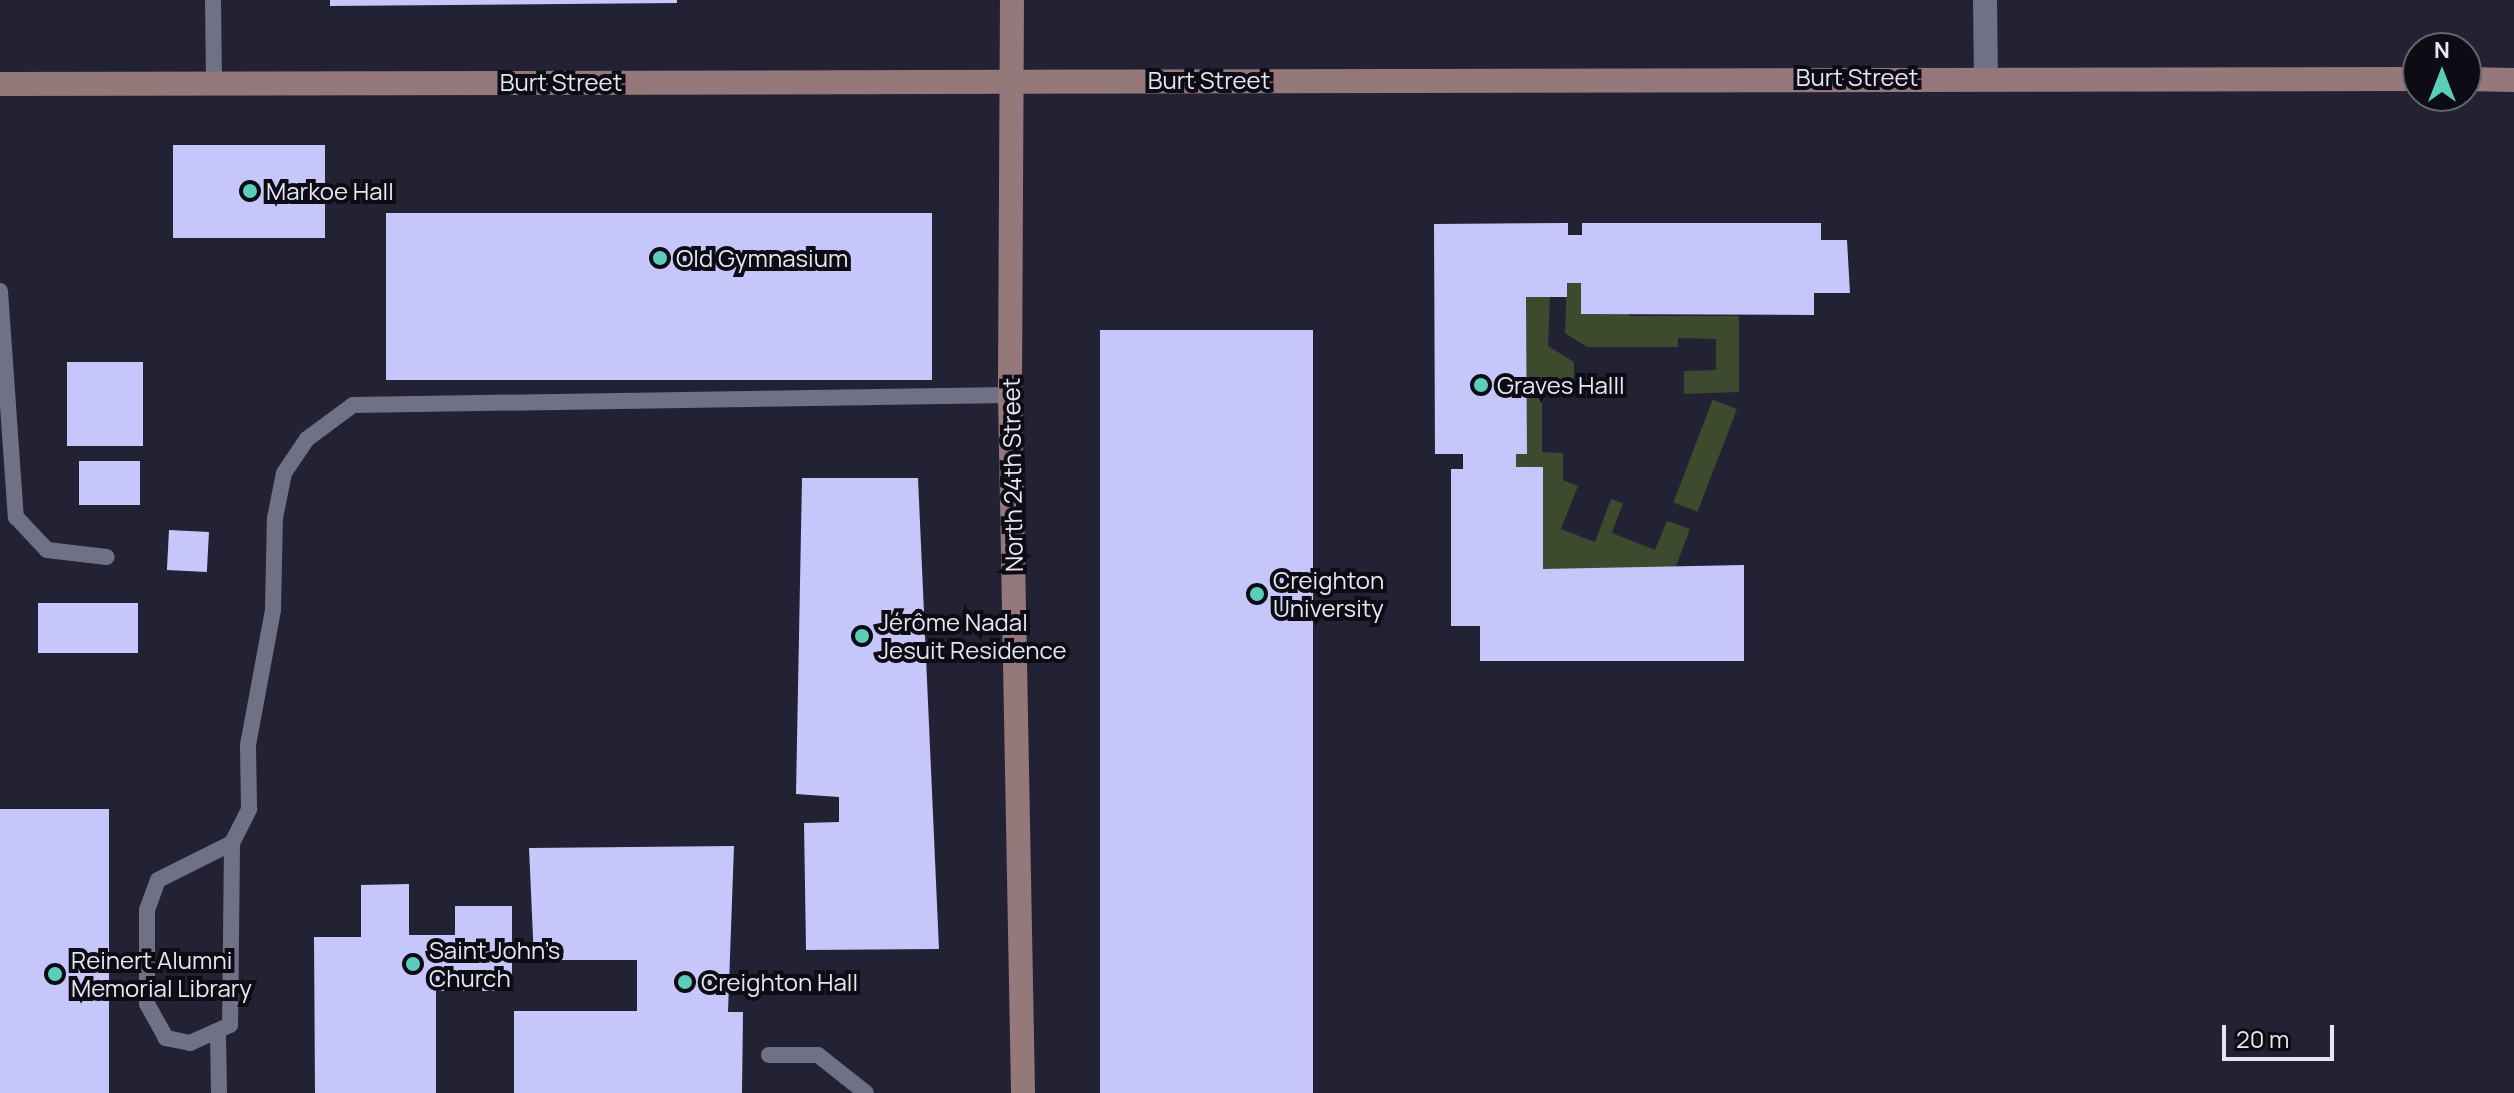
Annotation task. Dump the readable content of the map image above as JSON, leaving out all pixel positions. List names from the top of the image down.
{
  "streets": {
    "street": ["Burt Street", "North 24th Street"]
  },
  "crossings": [
    ["Burt Street", "North 24th Street"]
  ],
  "places": [
    "Markoe Hall",
    "Old Gymnasium",
    "Graves Halll",
    "Creighton University",
    "Jérôme Nadal Jesuit Residence",
    "Saint John’s Church",
    "Reinert Alumni Memorial Library",
    "Creighton Hall"
  ],
  "scale_bar": "20 m",
  "north": "top"
}
